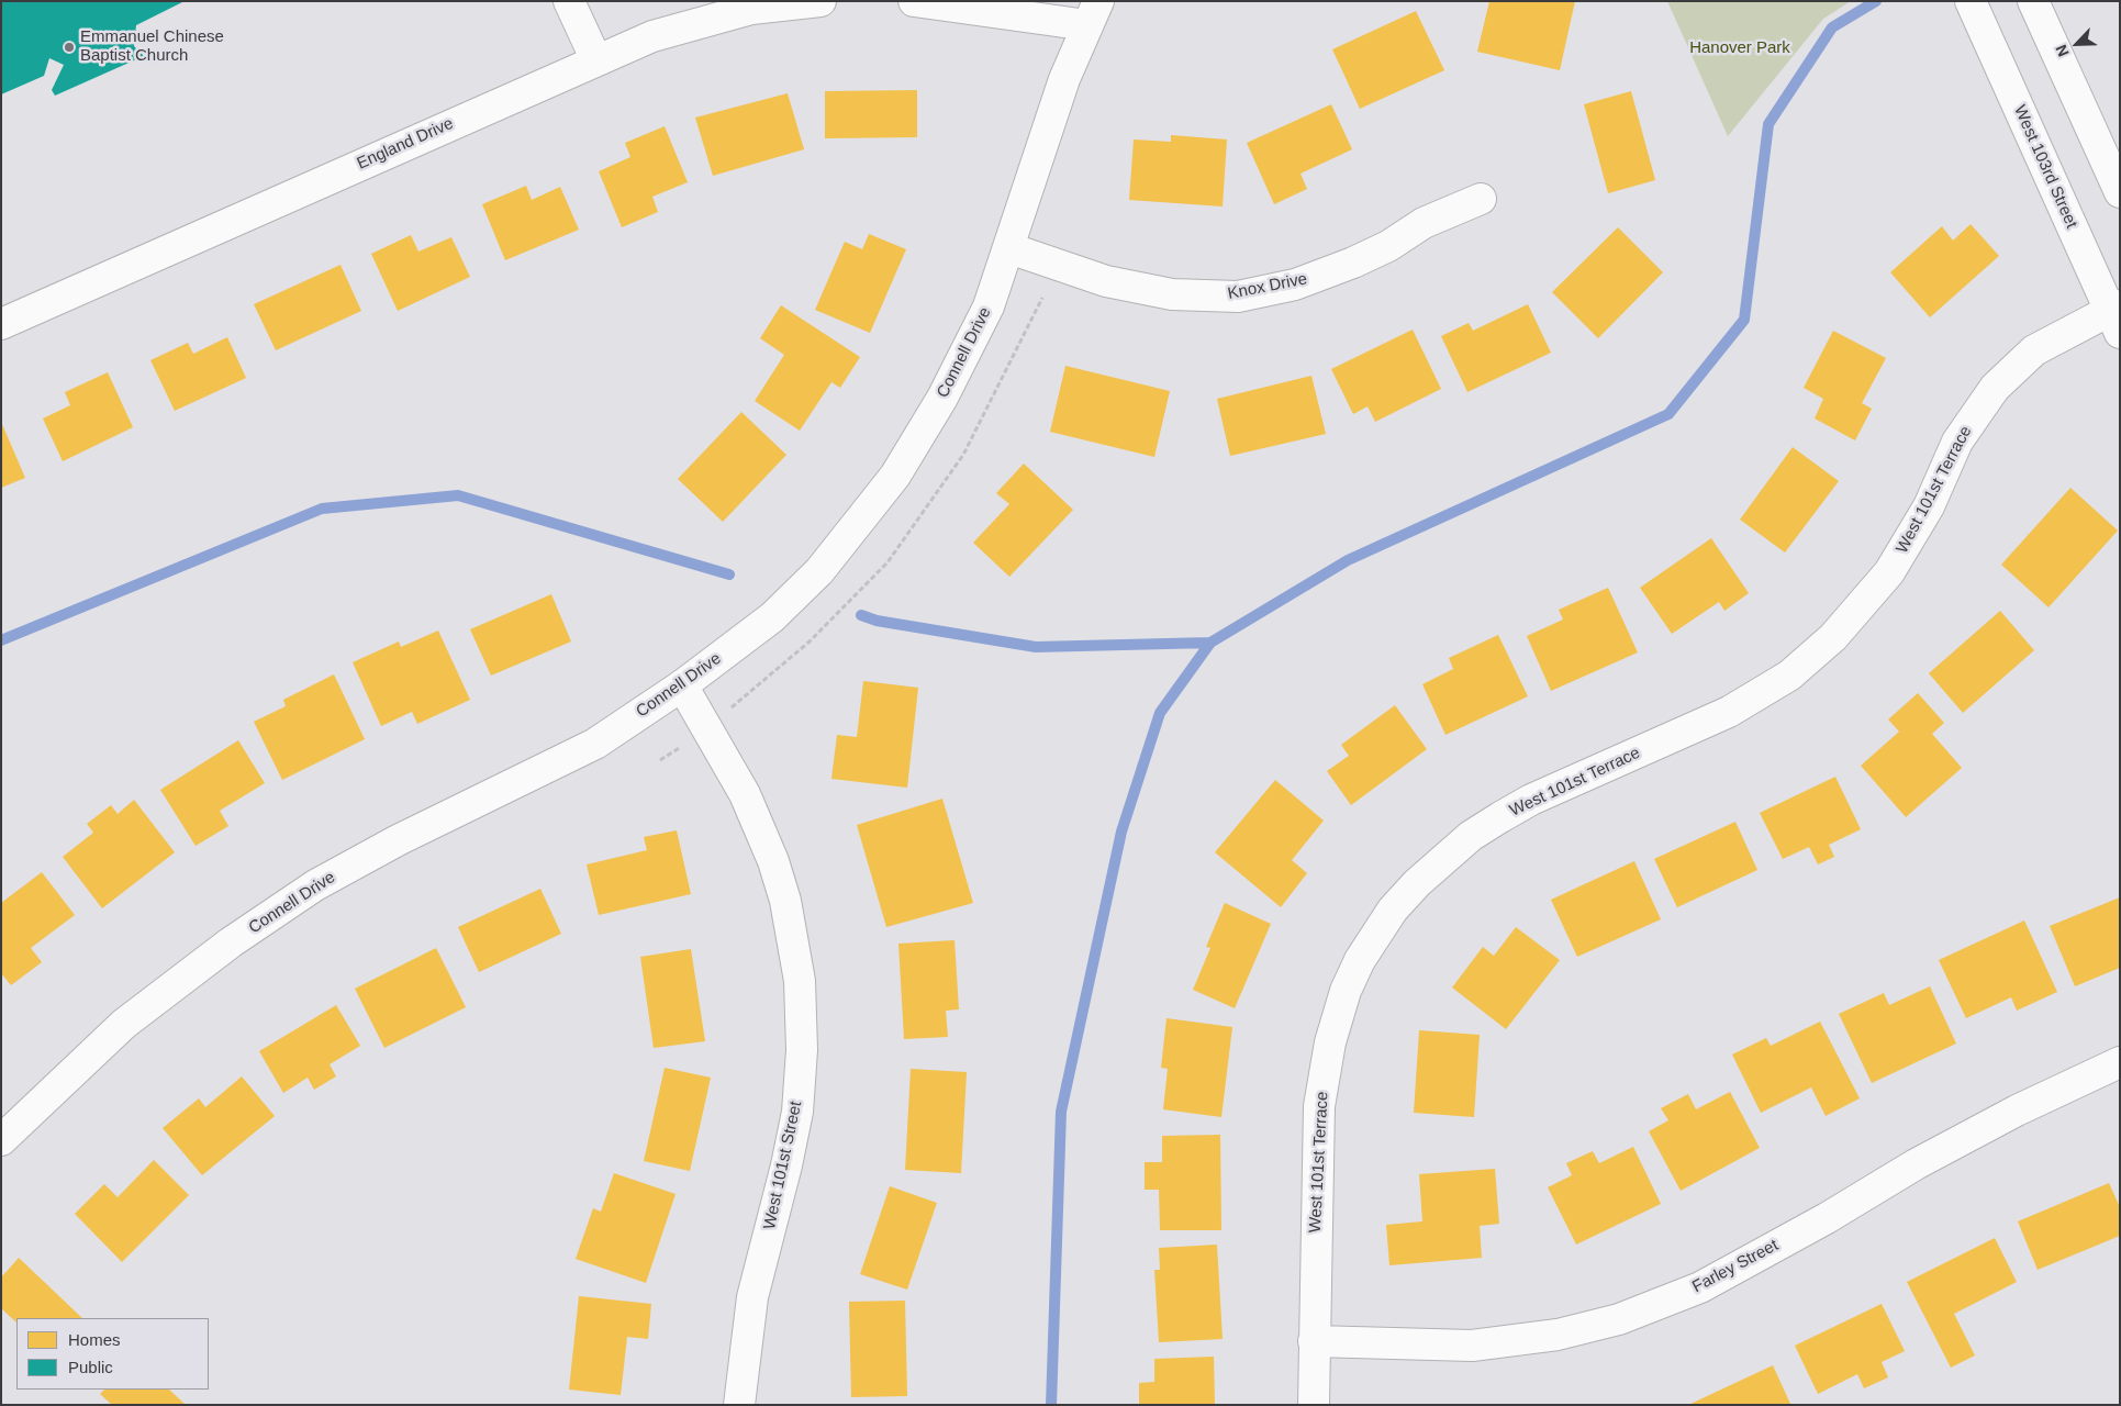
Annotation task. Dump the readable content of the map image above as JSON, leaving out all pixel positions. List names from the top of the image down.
{
  "streets": {
    "street": [
      "England Drive",
      "West 103rd Street",
      "Knox Drive",
      "Connell Drive",
      "West 101st Terrace",
      "West 101st Street",
      "Farley Street"
    ]
  },
  "crossings": [
    ["West 103rd Street", "West 101st Terrace"],
    ["Knox Drive", "Connell Drive"],
    ["Connell Drive", "West 101st Street"],
    ["West 101st Terrace", "Farley Street"]
  ],
  "parks": ["Hanover Park"],
  "places": ["Emmanuel Chinese Baptist Church"],
  "legend": ["Homes", "Public"],
  "north": "bottom left"
}
